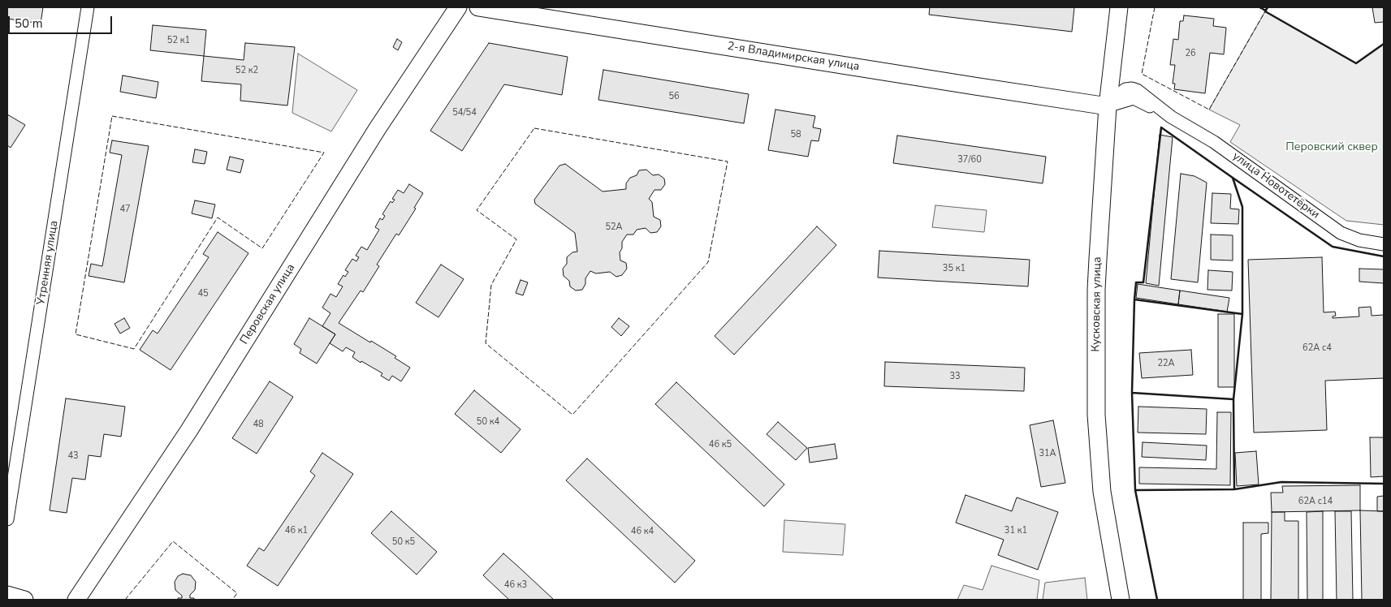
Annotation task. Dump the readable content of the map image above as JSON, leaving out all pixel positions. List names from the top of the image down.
{
  "streets": {
    "street": [
      "2-я Владимирская улица",
      "улица Новотетёрки",
      "Утренняя улица",
      "Перовская улица",
      "Кусковская улица"
    ]
  },
  "crossings": [
    ["2-я Владимирская улица", "улица Новотетёрки"],
    ["2-я Владимирская улица", "Кусковская улица"],
    ["улица Новотетёрки", "Кусковская улица"]
  ],
  "parks": ["Перовский сквер"],
  "house_numbers": [
    "52 к1",
    "26",
    "52 к2",
    "56",
    "54/54",
    "58",
    "37/60",
    "47",
    "52А",
    "35 к1",
    "45",
    "62А с4",
    "22А",
    "33",
    "50 к4",
    "48",
    "46 к5",
    "31А",
    "43",
    "62А с14",
    "46 к1",
    "31 к1",
    "46 к4",
    "50 к5",
    "46 к3"
  ],
  "scale_bar": "50 m"
}
